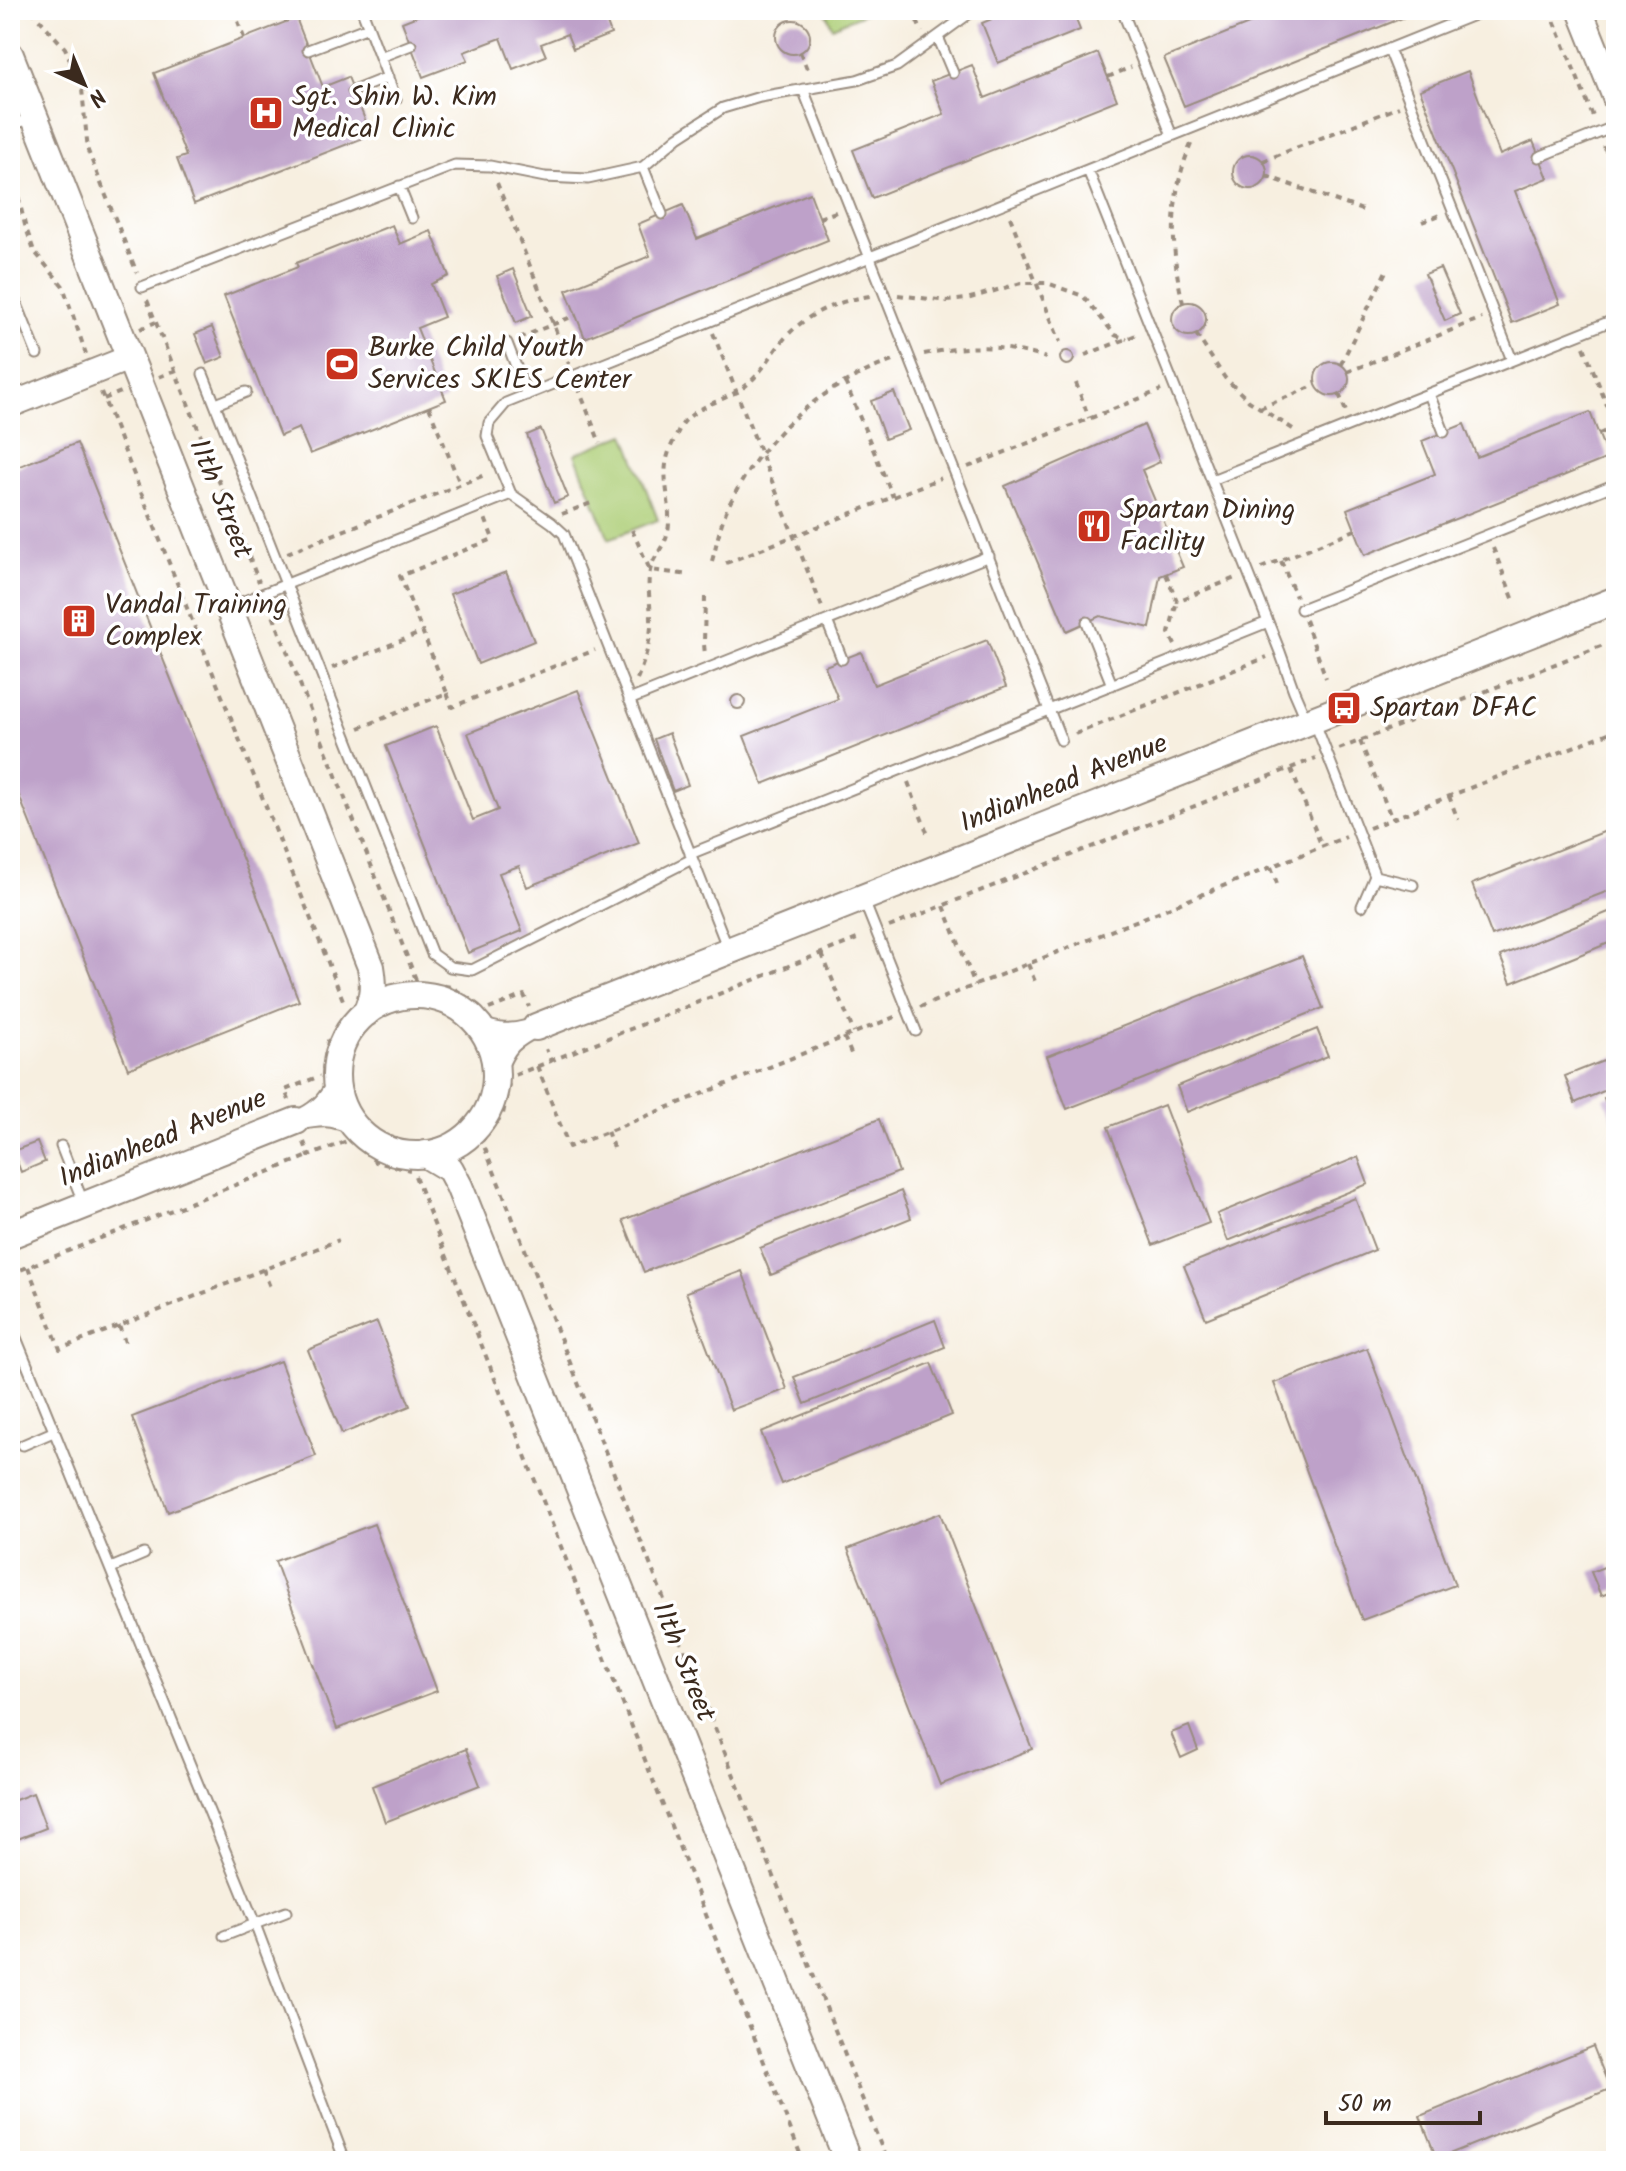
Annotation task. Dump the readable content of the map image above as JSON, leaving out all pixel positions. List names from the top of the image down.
{
  "streets": {
    "main road": ["11th Street", "Indianhead Avenue"]
  },
  "places": {
    "hospital": ["Sgt. Shin W. Kim Medical Clinic"],
    "sports": ["Burke Child Youth Services SKIES Center"],
    "restaurant": ["Spartan Dining Facility"],
    "building": ["Vandal Training Complex"],
    "bus stop": ["Spartan DFAC"]
  },
  "scale_bar": "50 m",
  "north": "bottom right"
}
